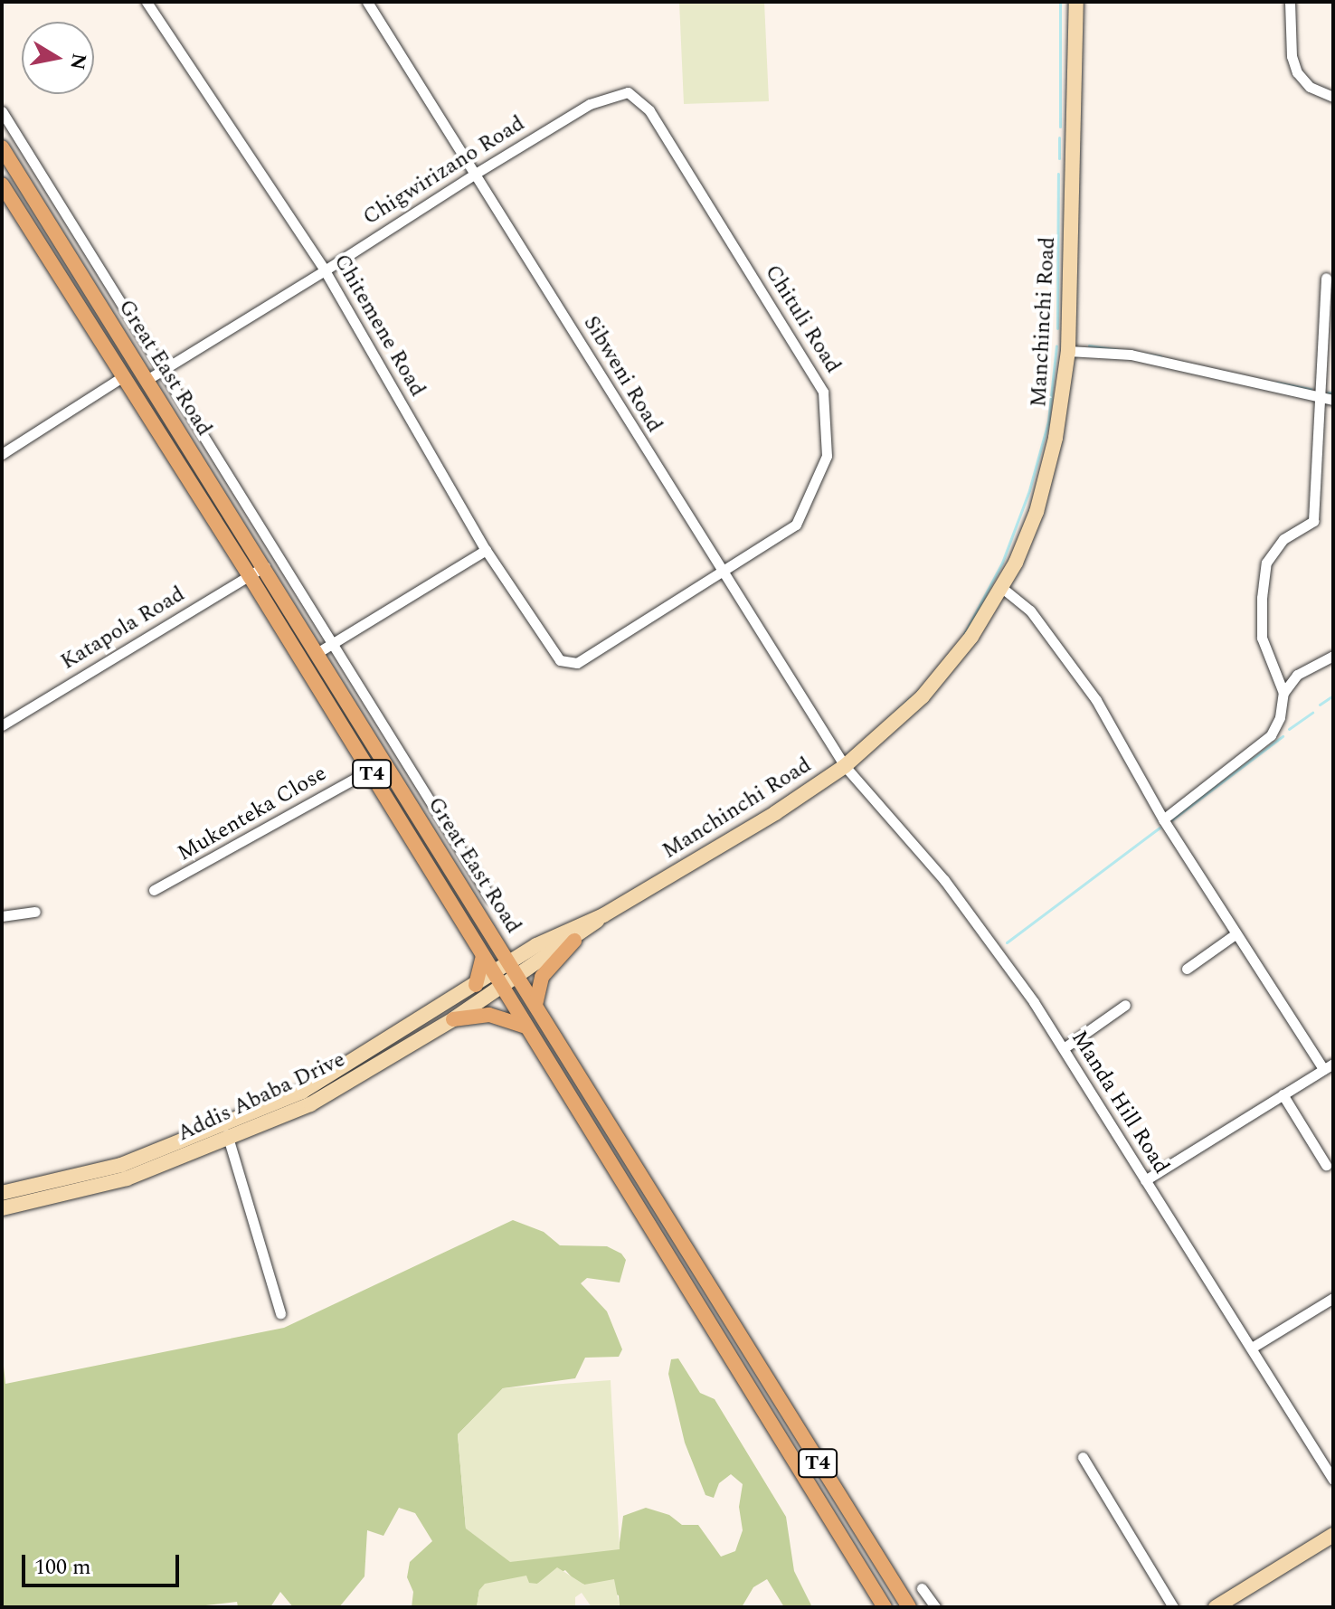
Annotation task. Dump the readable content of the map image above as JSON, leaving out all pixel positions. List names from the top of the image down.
{
  "streets": {
    "main road": [
      "Manchinchi Road",
      "Great East Road",
      "T4",
      "Addis Ababa Drive"
    ],
    "street": [
      "Chigwirizano Road",
      "Chituli Road",
      "Chitemene Road",
      "Sibweni Road",
      "Katapola Road",
      "Mukenteka Close",
      "Manda Hill Road"
    ]
  },
  "crossings": [
    ["Chigwirizano Road", "Chituli Road"],
    ["Chigwirizano Road", "Chitemene Road"],
    ["Chigwirizano Road", "Great East Road"],
    ["Chigwirizano Road", "Sibweni Road"],
    ["Chituli Road", "Chitemene Road"],
    ["Chituli Road", "Sibweni Road"],
    ["Manchinchi Road", "Great East Road"],
    ["Manchinchi Road", "Sibweni Road"],
    ["Manchinchi Road", "Addis Ababa Drive"],
    ["Manchinchi Road", "Manda Hill Road"],
    ["Great East Road", "Katapola Road"],
    ["Great East Road", "Mukenteka Close"],
    ["Great East Road", "Addis Ababa Drive"],
    ["Sibweni Road", "Manda Hill Road"]
  ],
  "scale_bar": "100 m",
  "north": "right"
}
